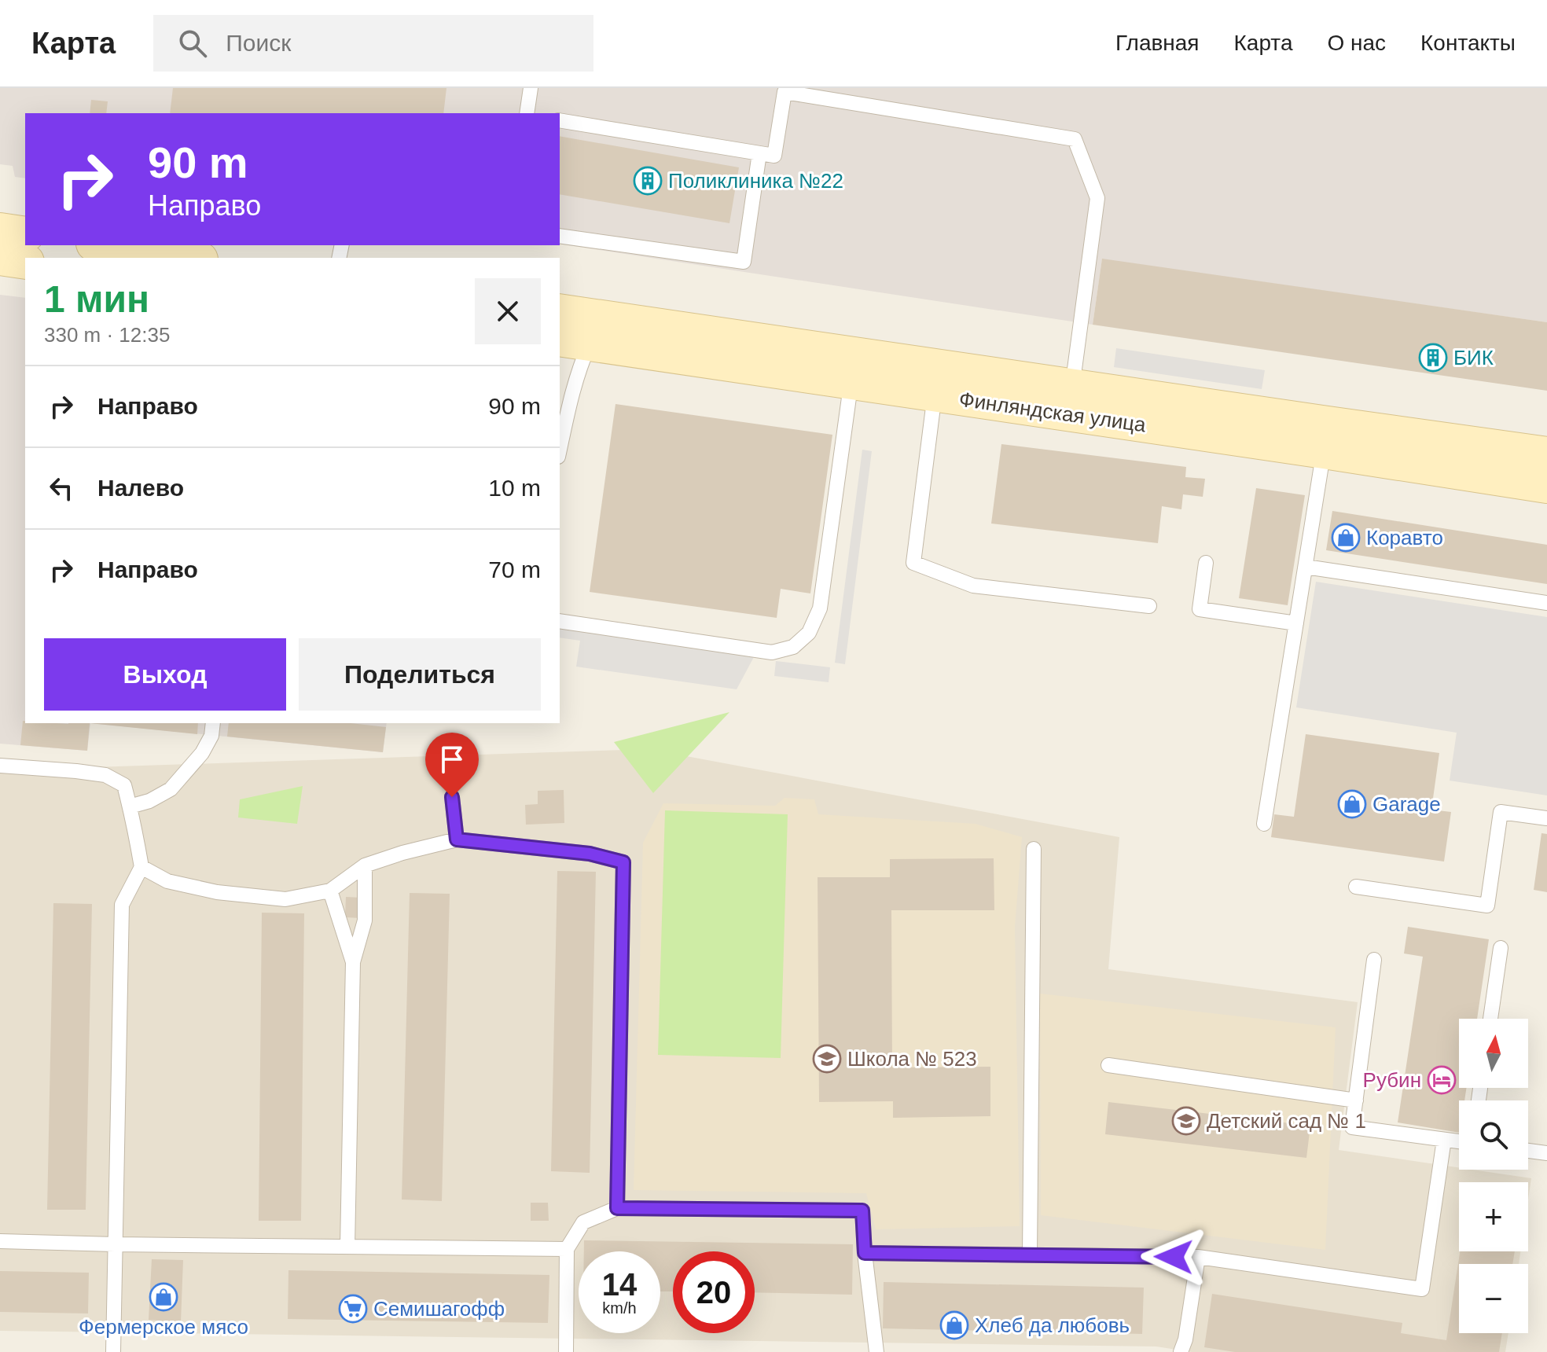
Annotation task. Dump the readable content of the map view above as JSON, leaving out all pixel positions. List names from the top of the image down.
{
  "streets": {
    "street": ["Финляндская улица"]
  },
  "places": {
    "building": ["Поликлиника №22", "БИК"],
    "shop": [
      "Коравто",
      "Garage",
      "Фермерское мясо",
      "Хлеб да любовь"
    ],
    "school or university": ["Школа № 523", "Детский сад № 1"],
    "hotel": ["Рубин"],
    "supermarket": ["Семишагофф"]
  },
  "north": "top",
  "page": {
    "header": "Карта",
    "search": "Поиск",
    "nav": [
      "Главная",
      "Карта",
      "О нас",
      "Контакты"
    ],
    "turn": ["90 m", "Направо"],
    "heading": ["1 мин", "330 m · 12:35"],
    "list": [
      {
        "name": "Направо",
        "value": "90 m"
      },
      {
        "name": "Налево",
        "value": "10 m"
      },
      {
        "name": "Направо",
        "value": "70 m"
      }
    ],
    "buttons": ["Выход", "Поделиться"],
    "map_buttons": ["+", "−"],
    "speed": "14 km/h",
    "limit": "20"
  }
}
